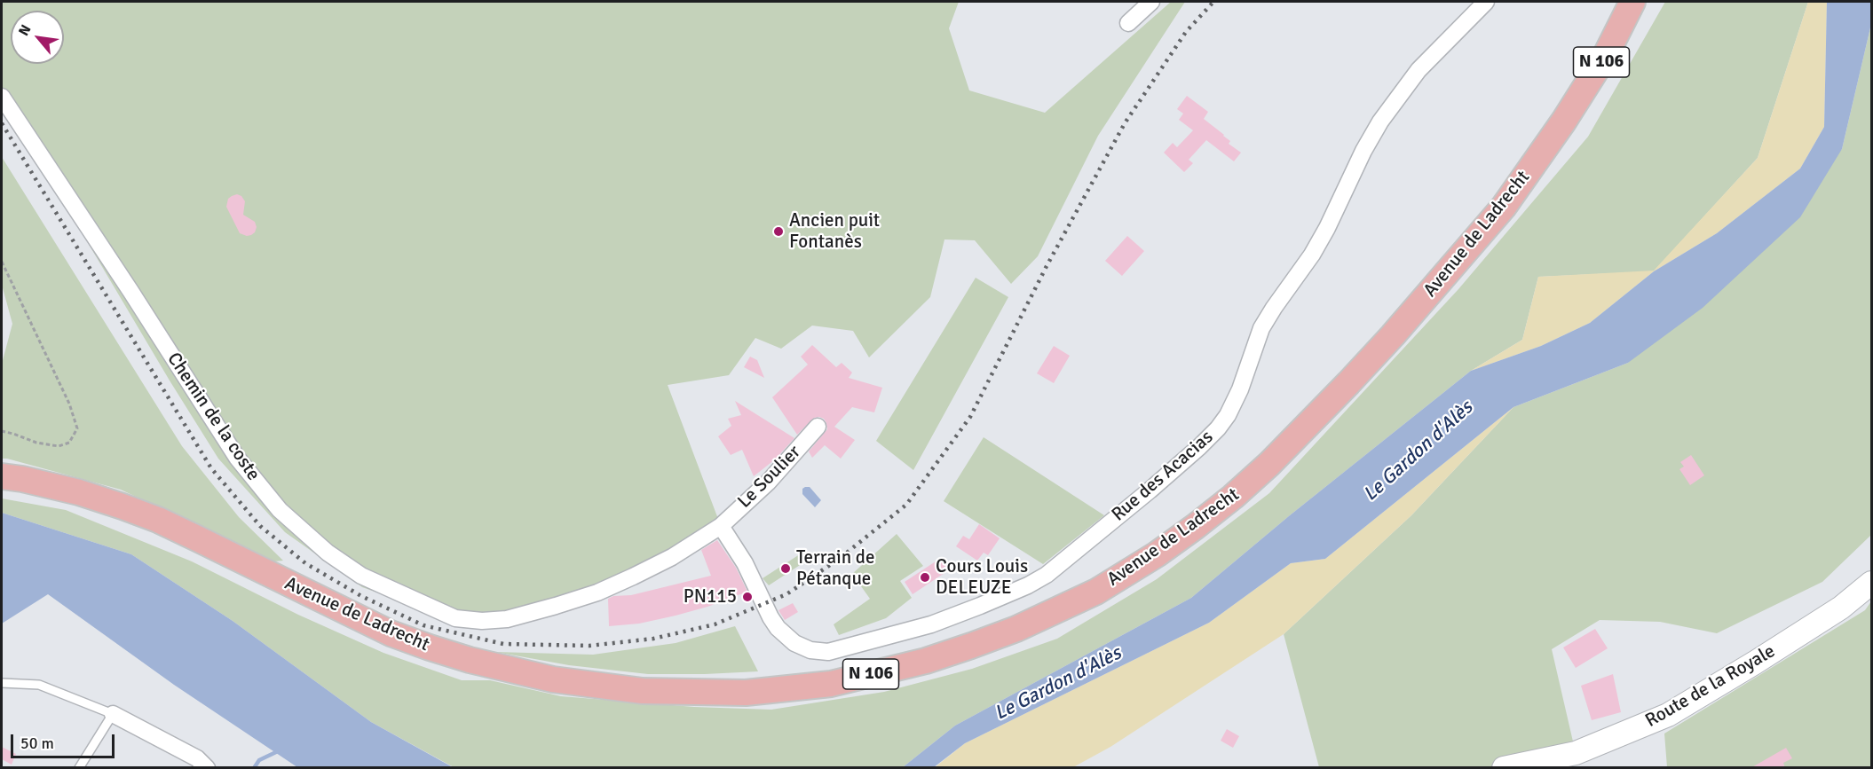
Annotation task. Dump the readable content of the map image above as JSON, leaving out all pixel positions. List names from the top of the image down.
{
  "streets": {
    "main road": ["N 106", "Avenue de Ladrecht", "Route de la Royale"],
    "street": ["Chemin de la coste", "Rue des Acacias", "Le Soulier"]
  },
  "crossings": [
    ["Chemin de la coste", "Rue des Acacias"],
    ["Chemin de la coste", "Le Soulier"],
    ["Rue des Acacias", "Le Soulier"]
  ],
  "water": ["Le Gardon d'Alès"],
  "places": [
    "Ancien puit Fontanès",
    "Terrain de Pétanque",
    "Cours Louis DELEUZE",
    "PN115"
  ],
  "scale_bar": "50 m",
  "north": "top left"
}
